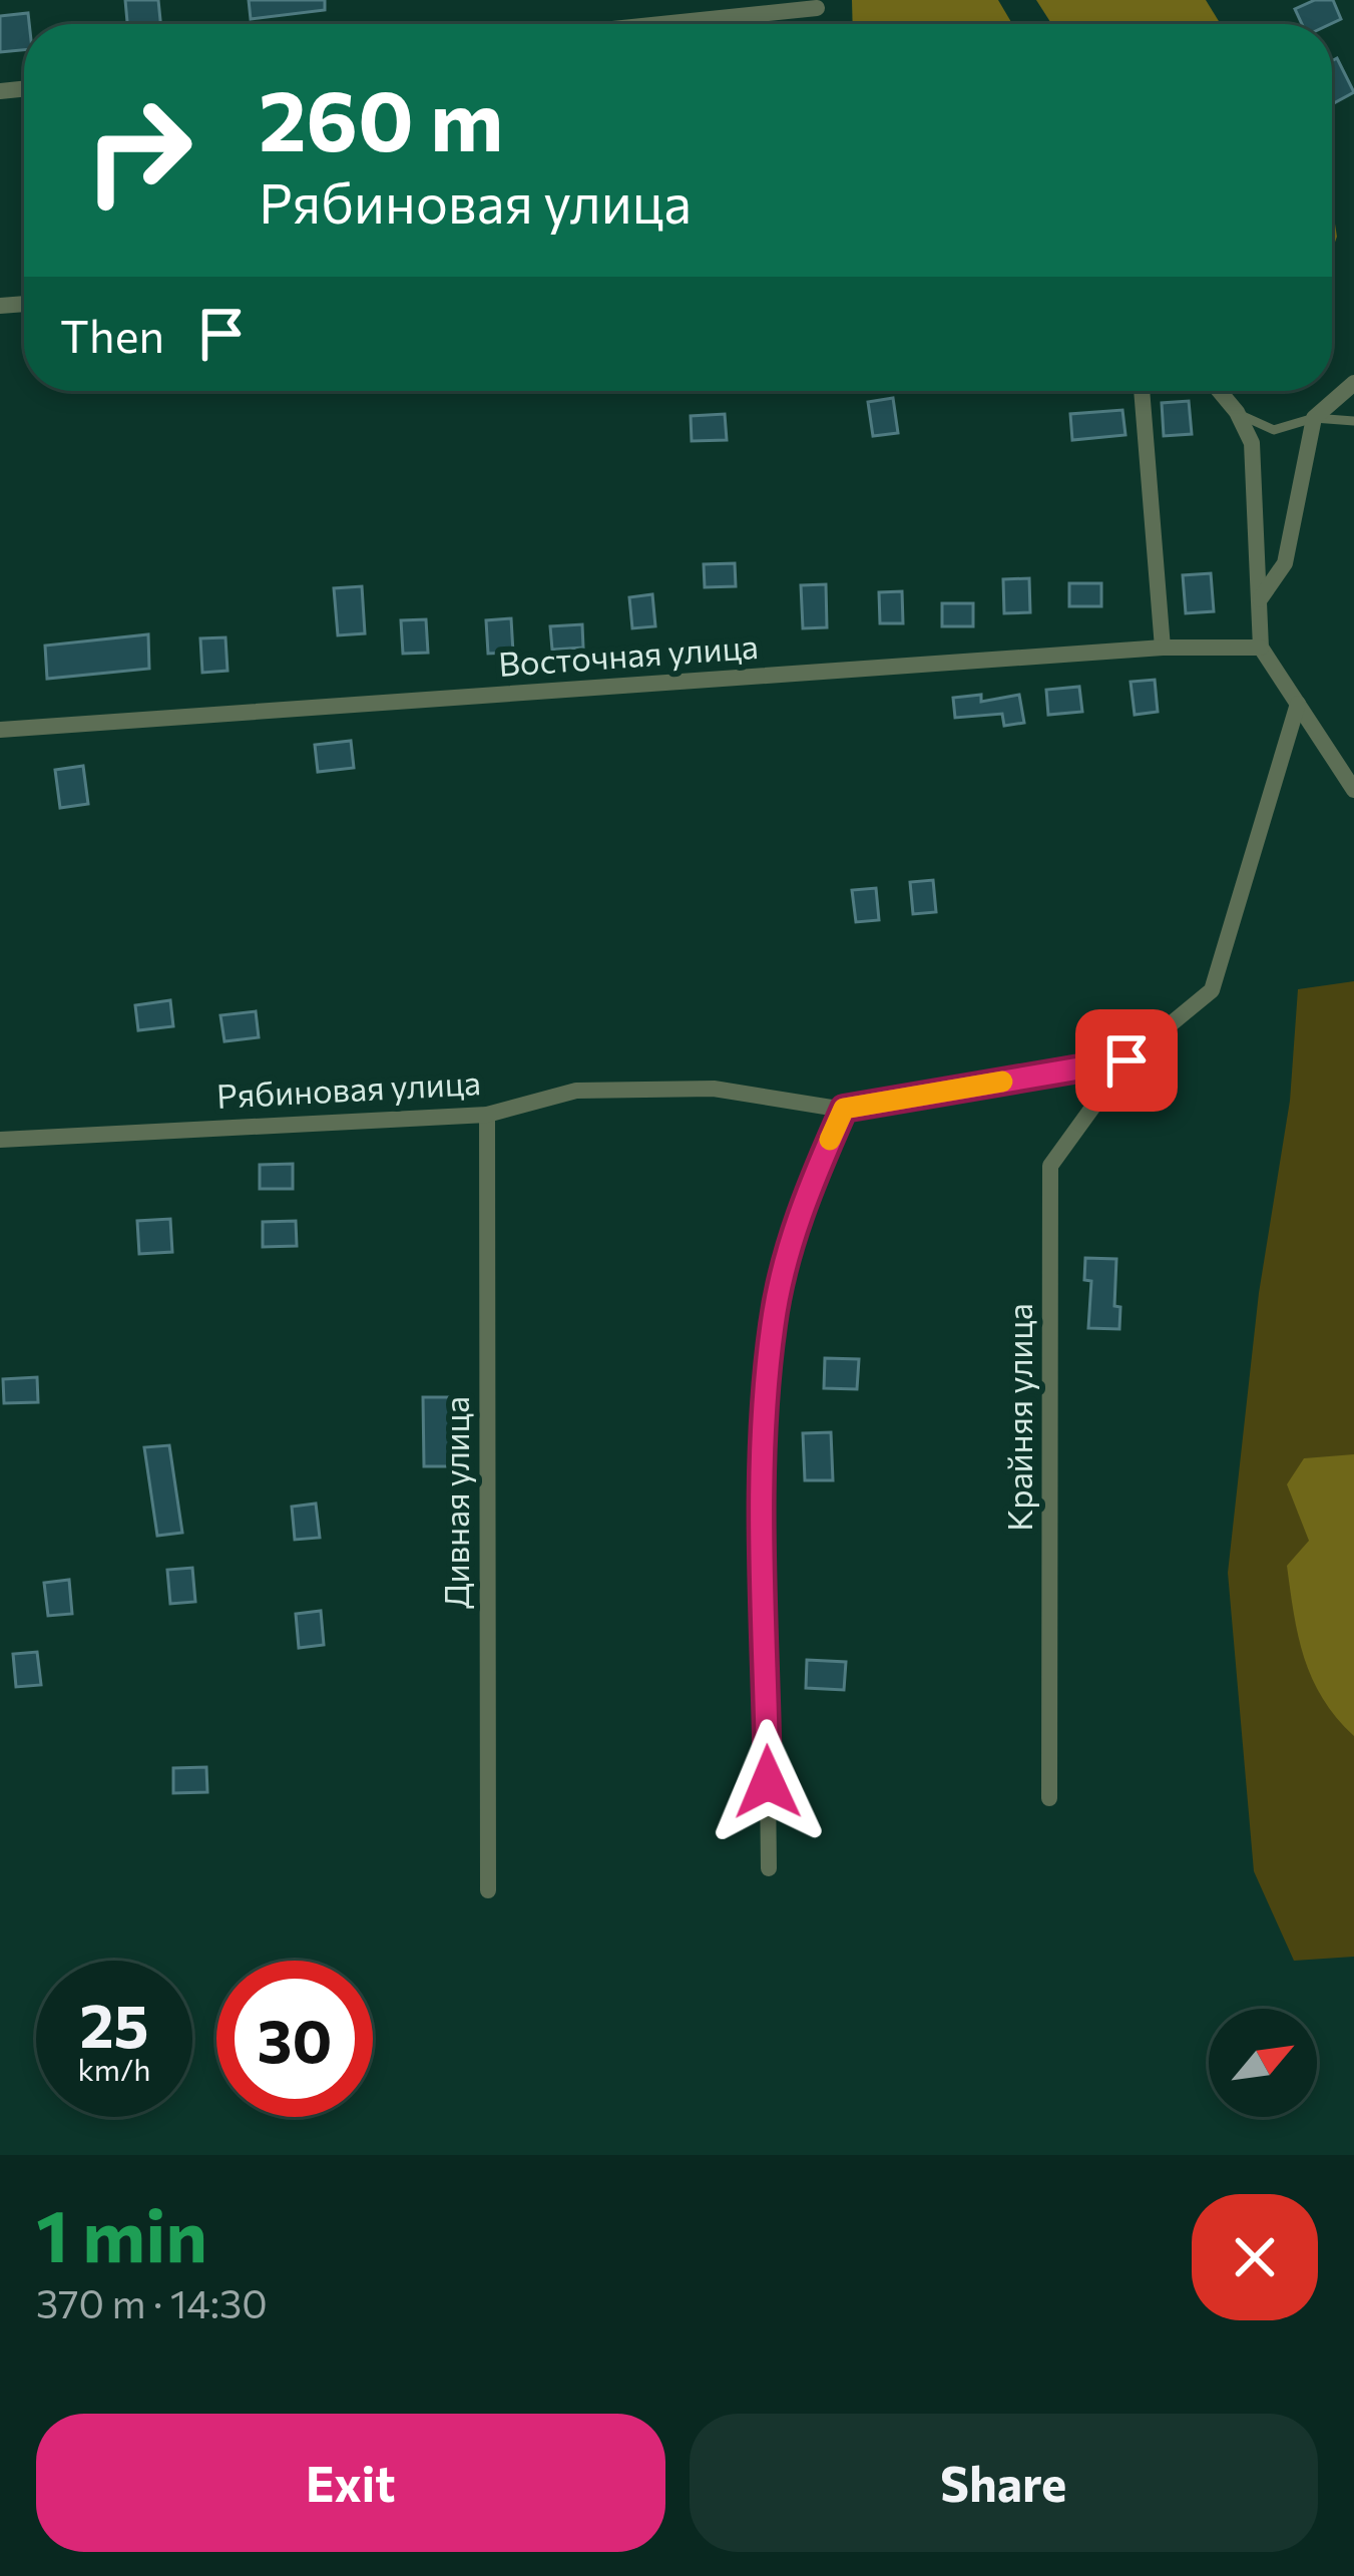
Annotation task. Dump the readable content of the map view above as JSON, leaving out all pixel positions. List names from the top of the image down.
{
  "streets": {
    "street": [
      "Восточная улица",
      "Рябиновая улица",
      "Крайняя улица",
      "Дивная улица"
    ]
  },
  "crossings": [
    ["Рябиновая улица", "Крайняя улица"],
    ["Рябиновая улица", "Дивная улица"]
  ],
  "north": "top right",
  "page": {
    "turn": ["260 m", "Рябиновая улица"],
    "then": "Then",
    "speed": "25 km/h",
    "limit": "30",
    "heading": ["1 min", "370 m · 14:30"],
    "buttons": ["Exit", "Share"]
  }
}
